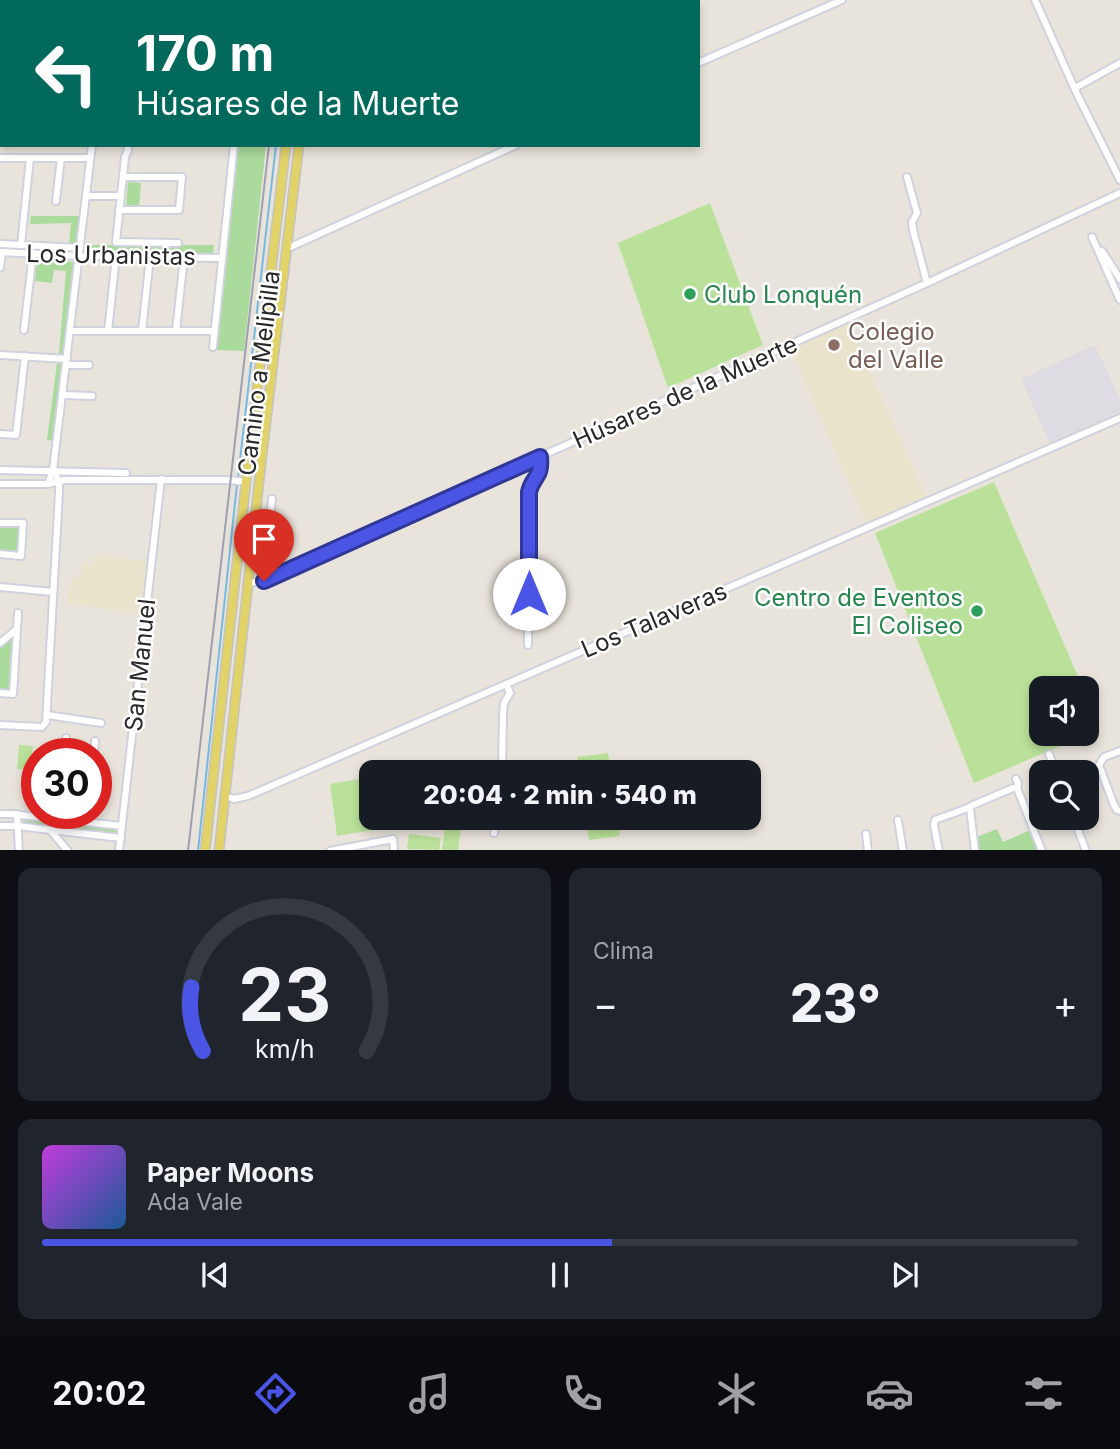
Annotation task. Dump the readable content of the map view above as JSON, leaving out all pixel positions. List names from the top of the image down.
{
  "streets": {
    "main road": ["Camino a Melipilla"],
    "street": [
      "Los Urbanistas",
      "Húsares de la Muerte",
      "Los Talaveras",
      "San Manuel"
    ]
  },
  "crossings": [
    ["Camino a Melipilla", "Húsares de la Muerte"],
    ["Camino a Melipilla", "Los Talaveras"]
  ],
  "places": ["Club Lonquén", "Colegio del Valle", "Centro de Eventos El Coliseo"],
  "page": {
    "turn": ["170 m", "Húsares de la Muerte"],
    "limit": "30",
    "trip": "20:04 · 2 min · 540 m",
    "tile": "Clima",
    "heat": ["−", "23°", "+"],
    "song": ["Paper Moons", "Ada Vale"],
    "tabs": "20:02",
    "gauge": ["23", "km/h"]
  }
}
